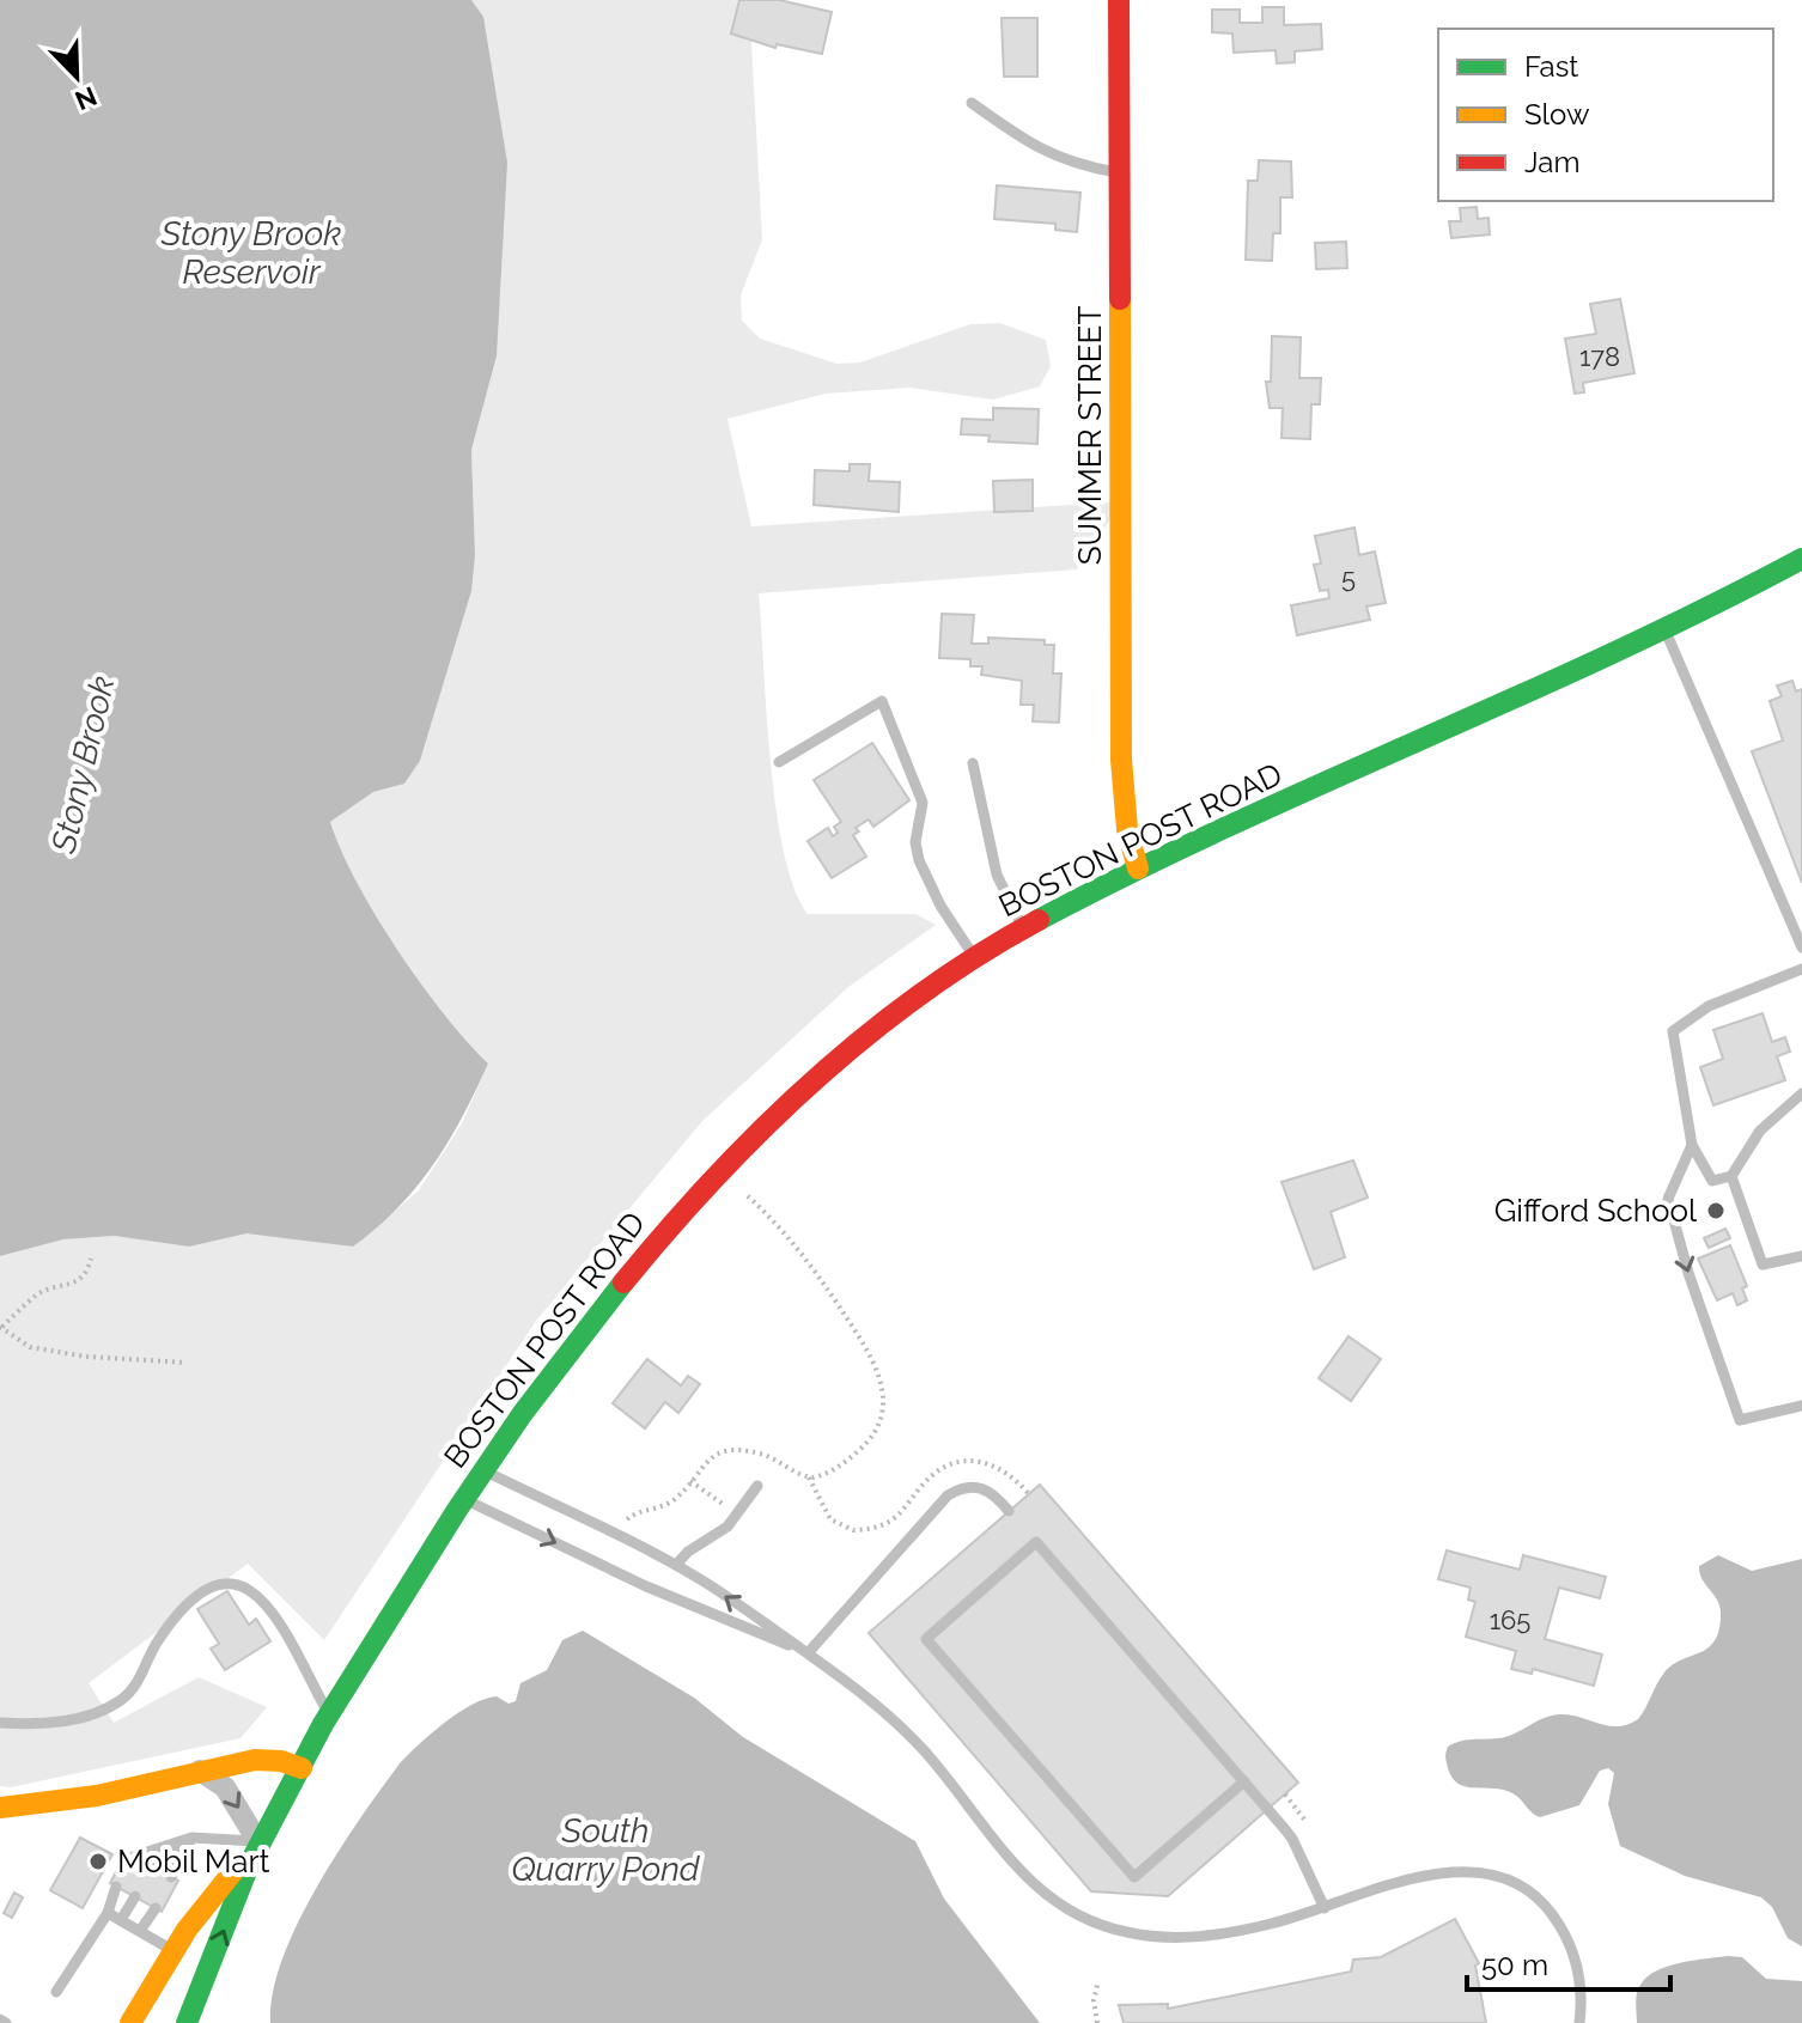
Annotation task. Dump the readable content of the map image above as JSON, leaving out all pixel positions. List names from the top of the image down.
{
  "streets": {
    "main road": ["SUMMER STREET", "BOSTON POST ROAD"]
  },
  "crossings": [
    ["SUMMER STREET", "BOSTON POST ROAD"]
  ],
  "water": ["Stony Brook Reservoir", "Stony Brook", "South Quarry Pond"],
  "places": ["Gifford School", "Mobil Mart"],
  "house_numbers": ["178", "5", "165"],
  "legend": ["Fast", "Slow", "Jam"],
  "scale_bar": "50 m",
  "north": "bottom right"
}
